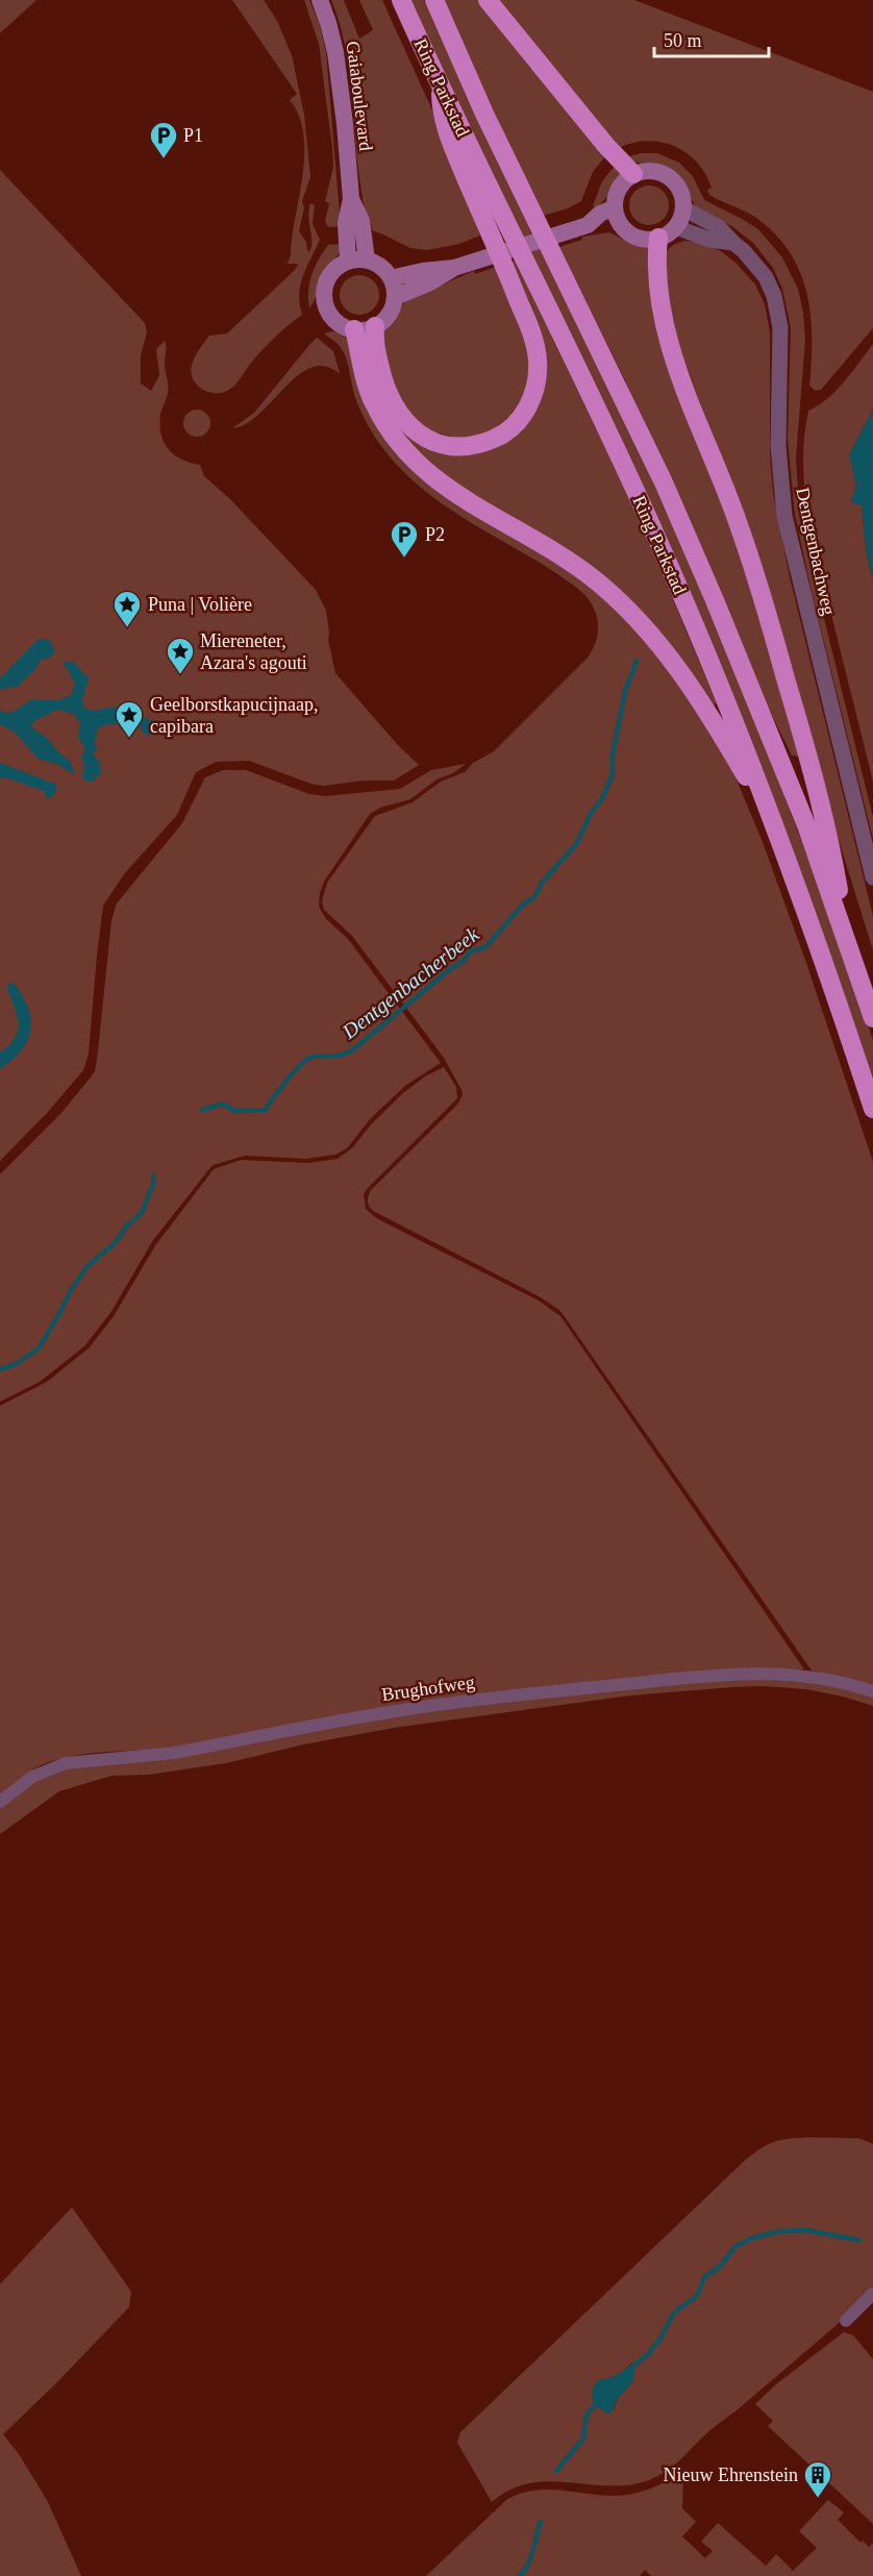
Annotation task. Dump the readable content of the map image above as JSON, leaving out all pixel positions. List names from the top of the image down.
{
  "streets": {
    "highway": ["Ring Parkstad"],
    "main road": ["Gaiaboulevard"],
    "street": ["Dentgenbachweg", "Brughofweg"]
  },
  "water": ["Dentgenbacherbeek"],
  "places": {
    "parking": ["P1", "P2"],
    "place": ["Puna | Volière", "Miereneter, Azara's agouti", "Geelborstkapucijnaap, capibara"],
    "building": ["Nieuw Ehrenstein"]
  },
  "scale_bar": "50 m"
}
